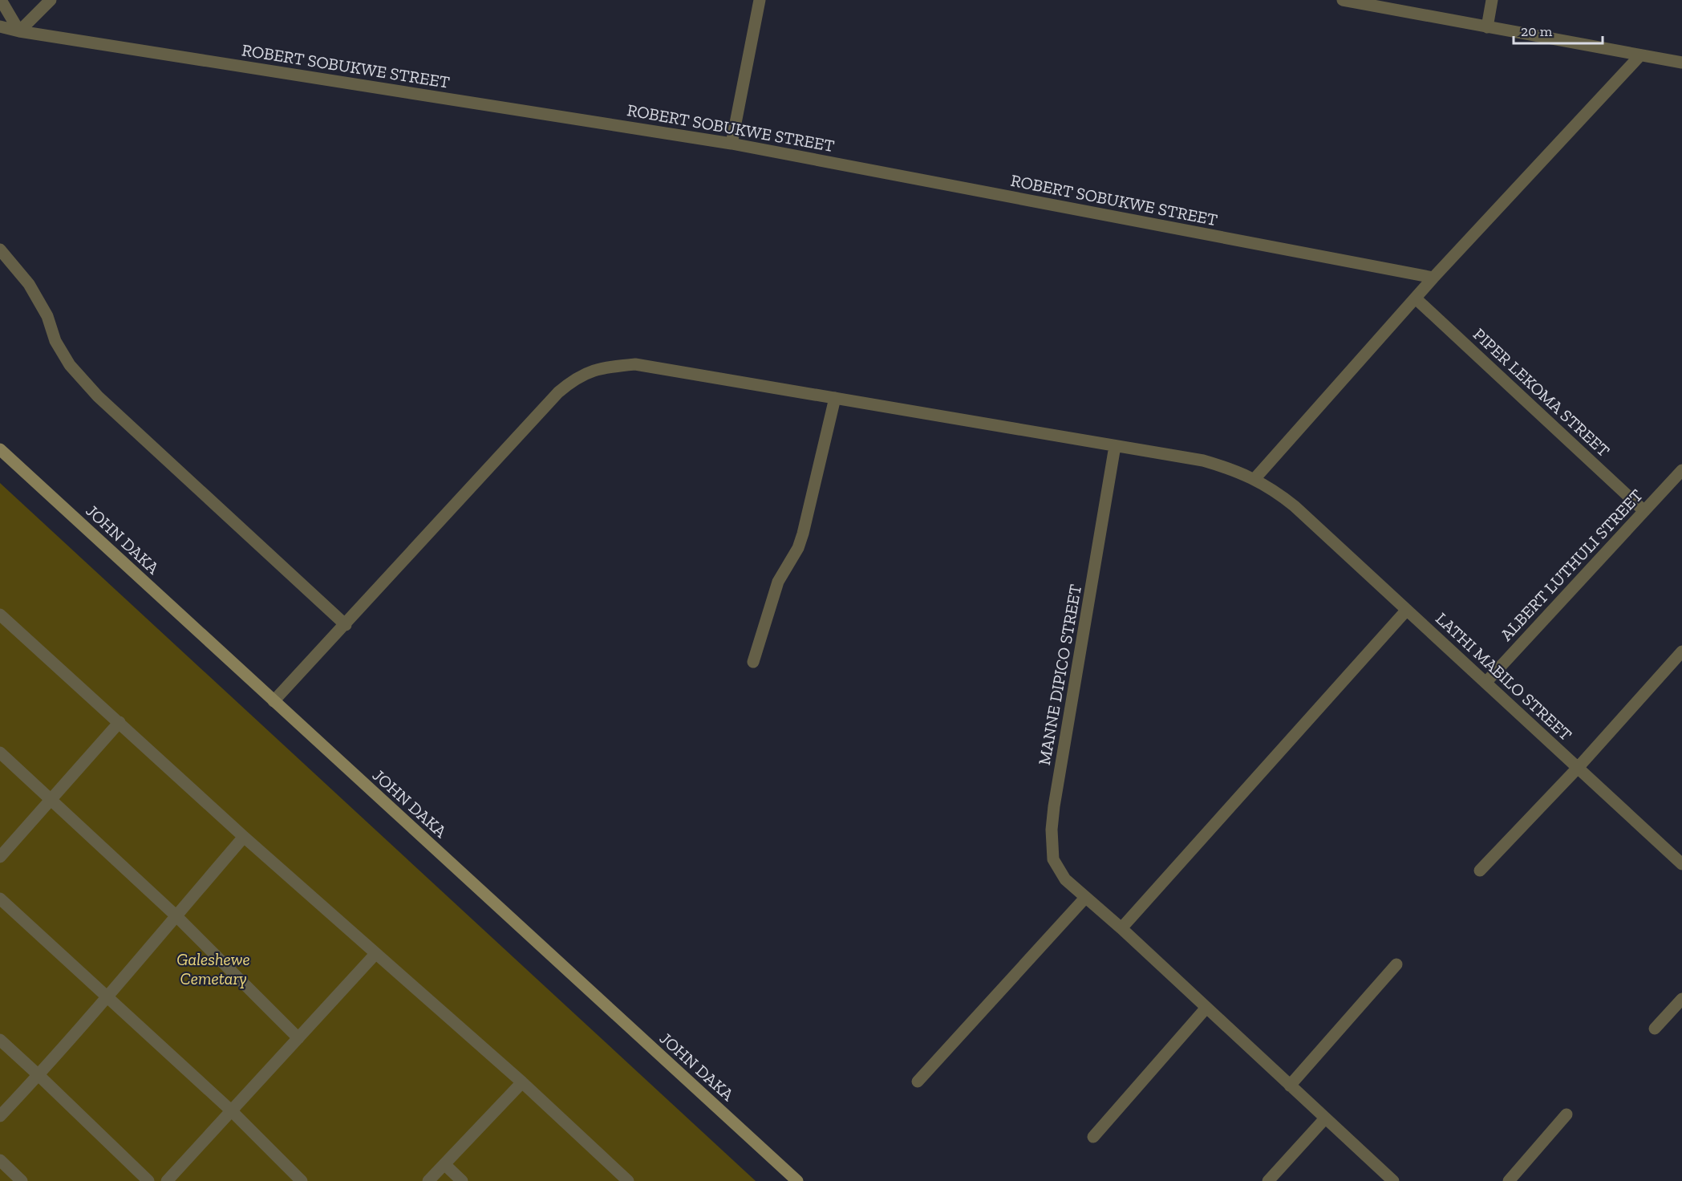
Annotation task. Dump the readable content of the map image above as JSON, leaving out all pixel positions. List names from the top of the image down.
{
  "streets": {
    "street": [
      "ROBERT SOBUKWE STREET",
      "PIPER LEKOMA STREET",
      "JOHN DAKA",
      "ALBERT LUTHULI STREET",
      "MANNE DIPICO STREET",
      "LATHI MABILO STREET"
    ]
  },
  "crossings": [
    ["PIPER LEKOMA STREET", "ALBERT LUTHULI STREET"],
    ["JOHN DAKA", "LATHI MABILO STREET"],
    ["ALBERT LUTHULI STREET", "LATHI MABILO STREET"],
    ["MANNE DIPICO STREET", "LATHI MABILO STREET"]
  ],
  "parks": ["Galeshewe Cemetary"],
  "scale_bar": "20 m"
}
